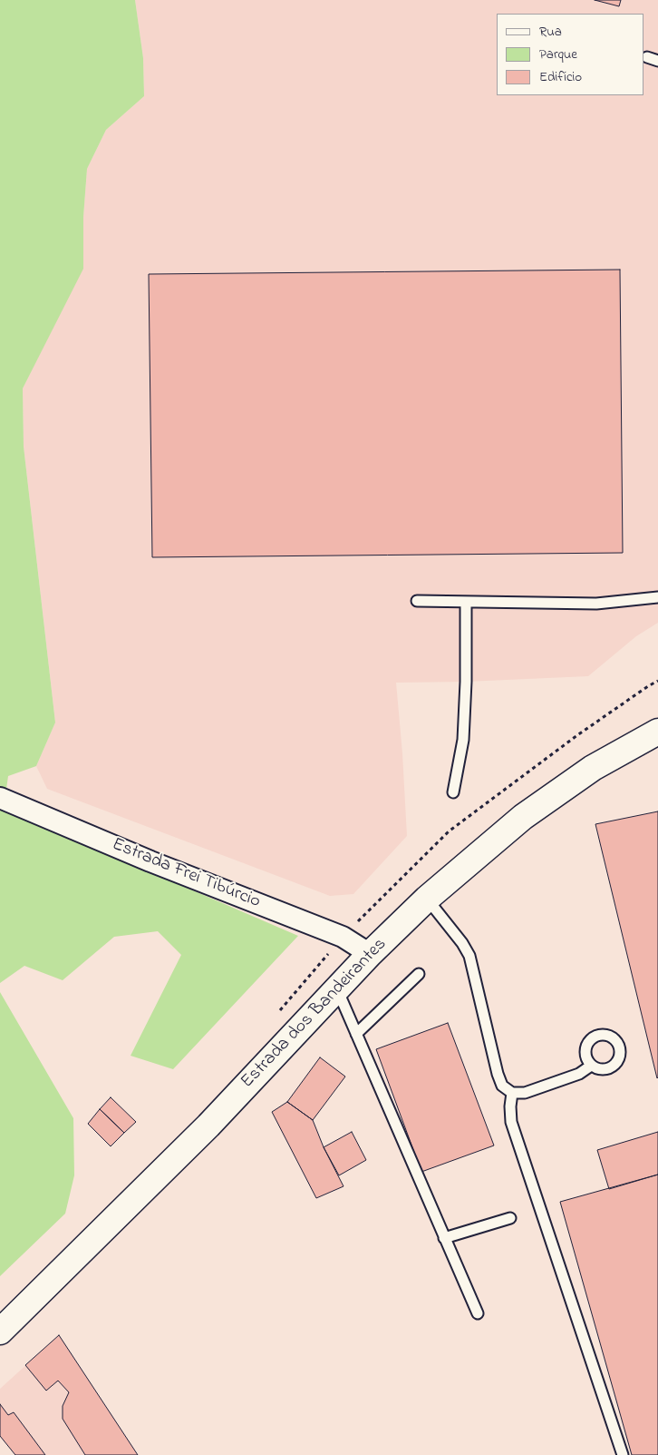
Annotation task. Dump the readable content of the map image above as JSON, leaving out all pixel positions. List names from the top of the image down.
{
  "streets": {
    "main road": ["Estrada dos Bandeirantes"],
    "street": ["Estrada Frei Tibúrcio"]
  },
  "crossings": [
    ["Estrada Frei Tibúrcio", "Estrada dos Bandeirantes"]
  ],
  "legend": ["Rua", "Parque", "Edifício"]
}
